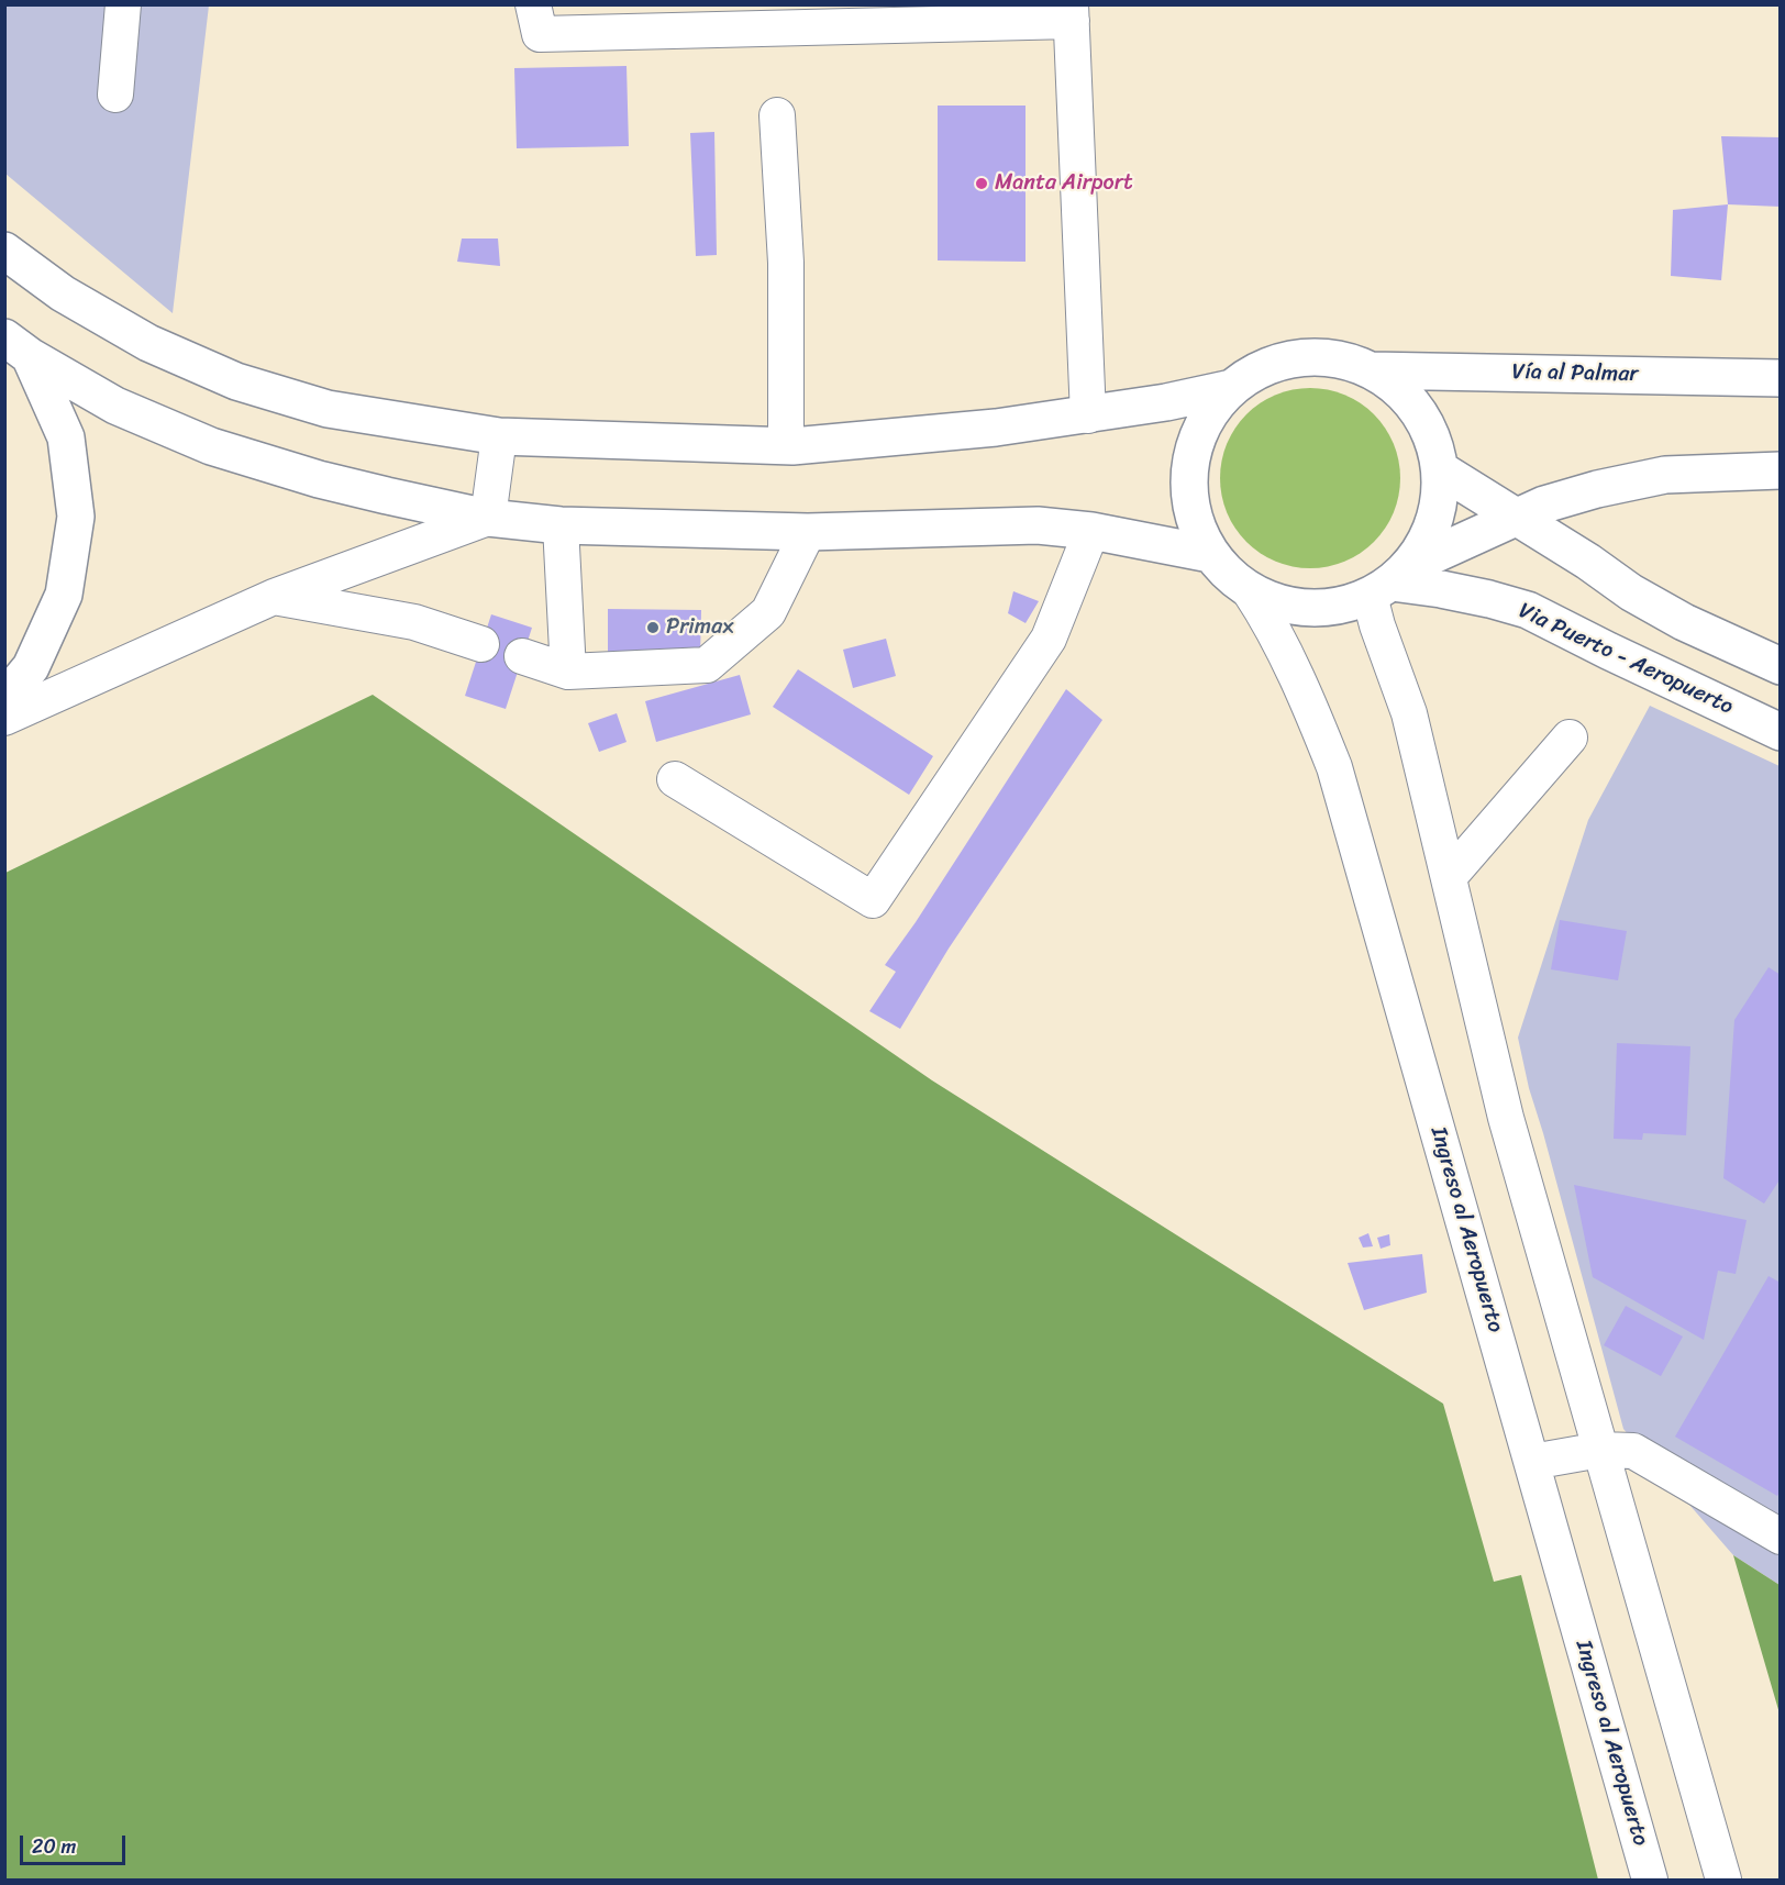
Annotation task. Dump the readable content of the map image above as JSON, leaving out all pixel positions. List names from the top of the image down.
{
  "streets": {
    "main road": ["Vía al Palmar", "Via Puerto - Aeropuerto"],
    "street": ["Ingreso al Aeropuerto"]
  },
  "places": ["Manta Airport", "Primax"],
  "scale_bar": "20 m"
}
